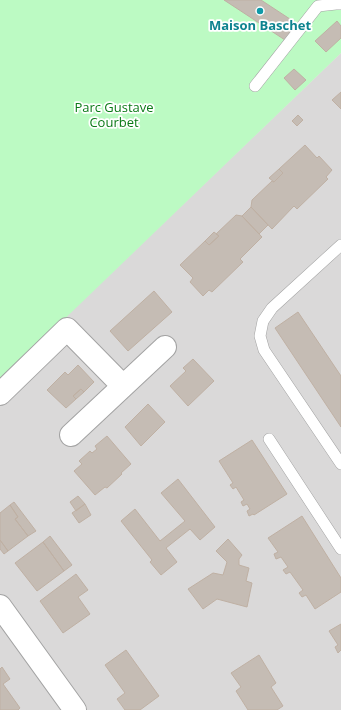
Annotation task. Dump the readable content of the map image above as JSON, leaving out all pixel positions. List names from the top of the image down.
{
  "parks": ["Parc Gustave Courbet"],
  "places": ["Maison Baschet"]
}
